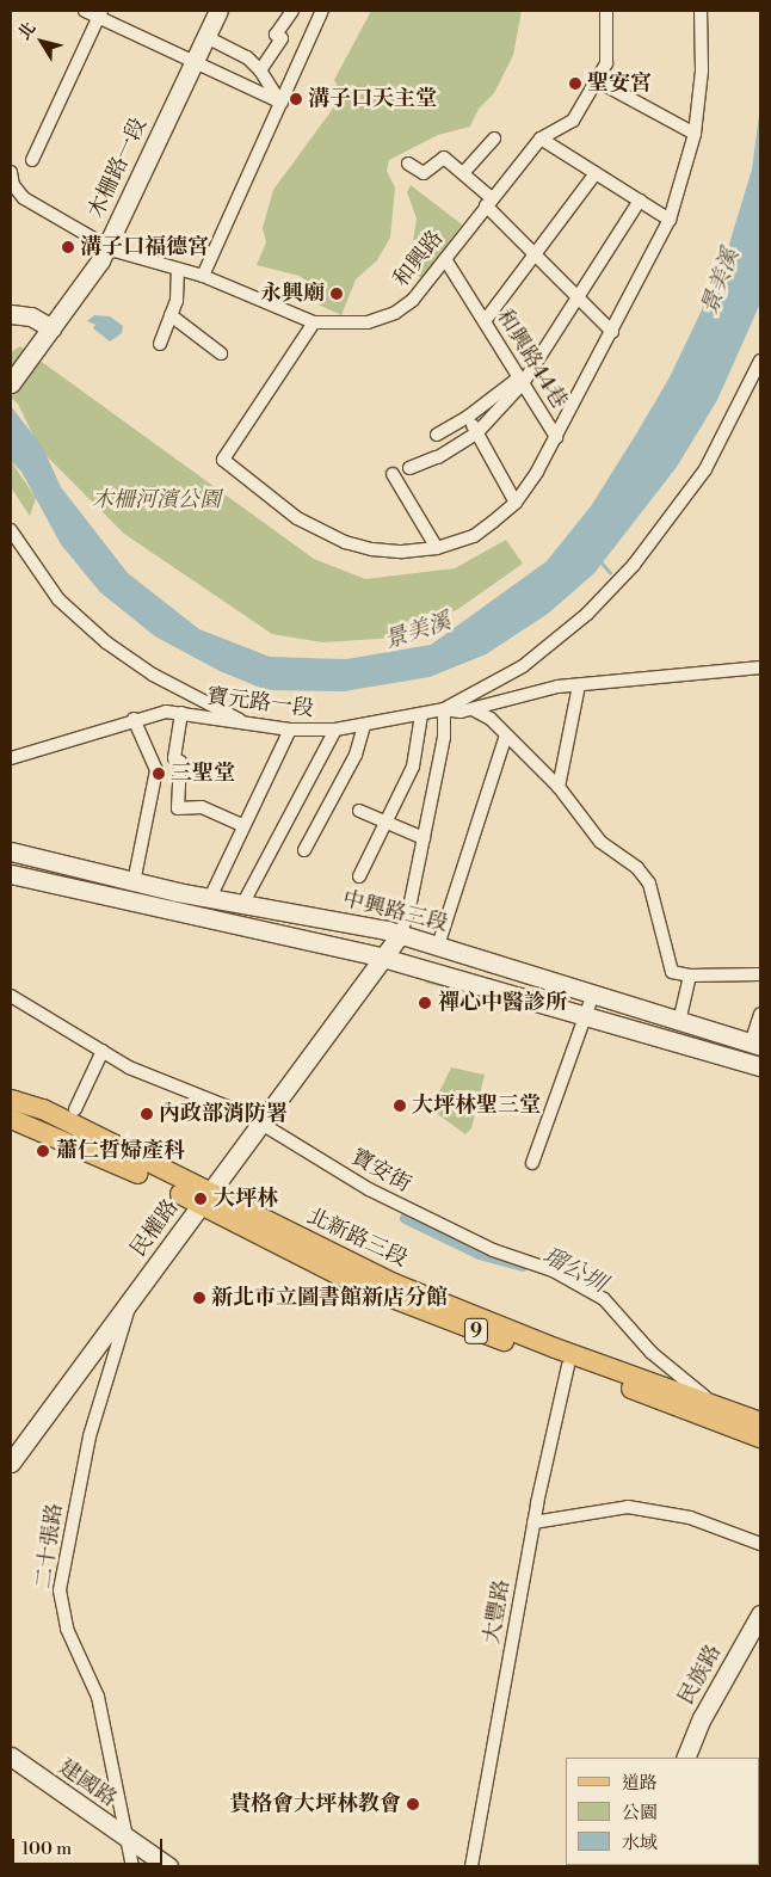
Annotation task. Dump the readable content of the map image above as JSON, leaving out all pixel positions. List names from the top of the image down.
{
  "streets": {
    "main road": ["北新路三段", "9"],
    "street": [
      "木柵路一段",
      "和興路",
      "和興路44巷",
      "寶元路一段",
      "中興路三段",
      "寶安街",
      "民權路",
      "二十張路",
      "大豐路",
      "民族路",
      "建國路"
    ]
  },
  "crossings": [
    ["木柵路一段", "和興路"],
    ["和興路", "和興路44巷"],
    ["中興路三段", "民權路"],
    ["寶安街", "民權路"],
    ["寶安街", "北新路三段"],
    ["民權路", "北新路三段"],
    ["民權路", "二十張路"],
    ["北新路三段", "大豐路"],
    ["二十張路", "建國路"]
  ],
  "water": ["景美溪", "瑠公圳"],
  "parks": ["木柵河濱公園"],
  "places": [
    "聖安宮",
    "溝子口天主堂",
    "溝子口福德宮",
    "永興廟",
    "三聖堂",
    "禪心中醫診所",
    "大坪林聖三堂",
    "內政部消防署",
    "蕭仁哲婦產科",
    "大坪林",
    "新北市立圖書館新店分館",
    "貴格會大坪林教會"
  ],
  "legend": ["道路", "公園", "水域"],
  "scale_bar": "100 m",
  "north": "top left"
}
